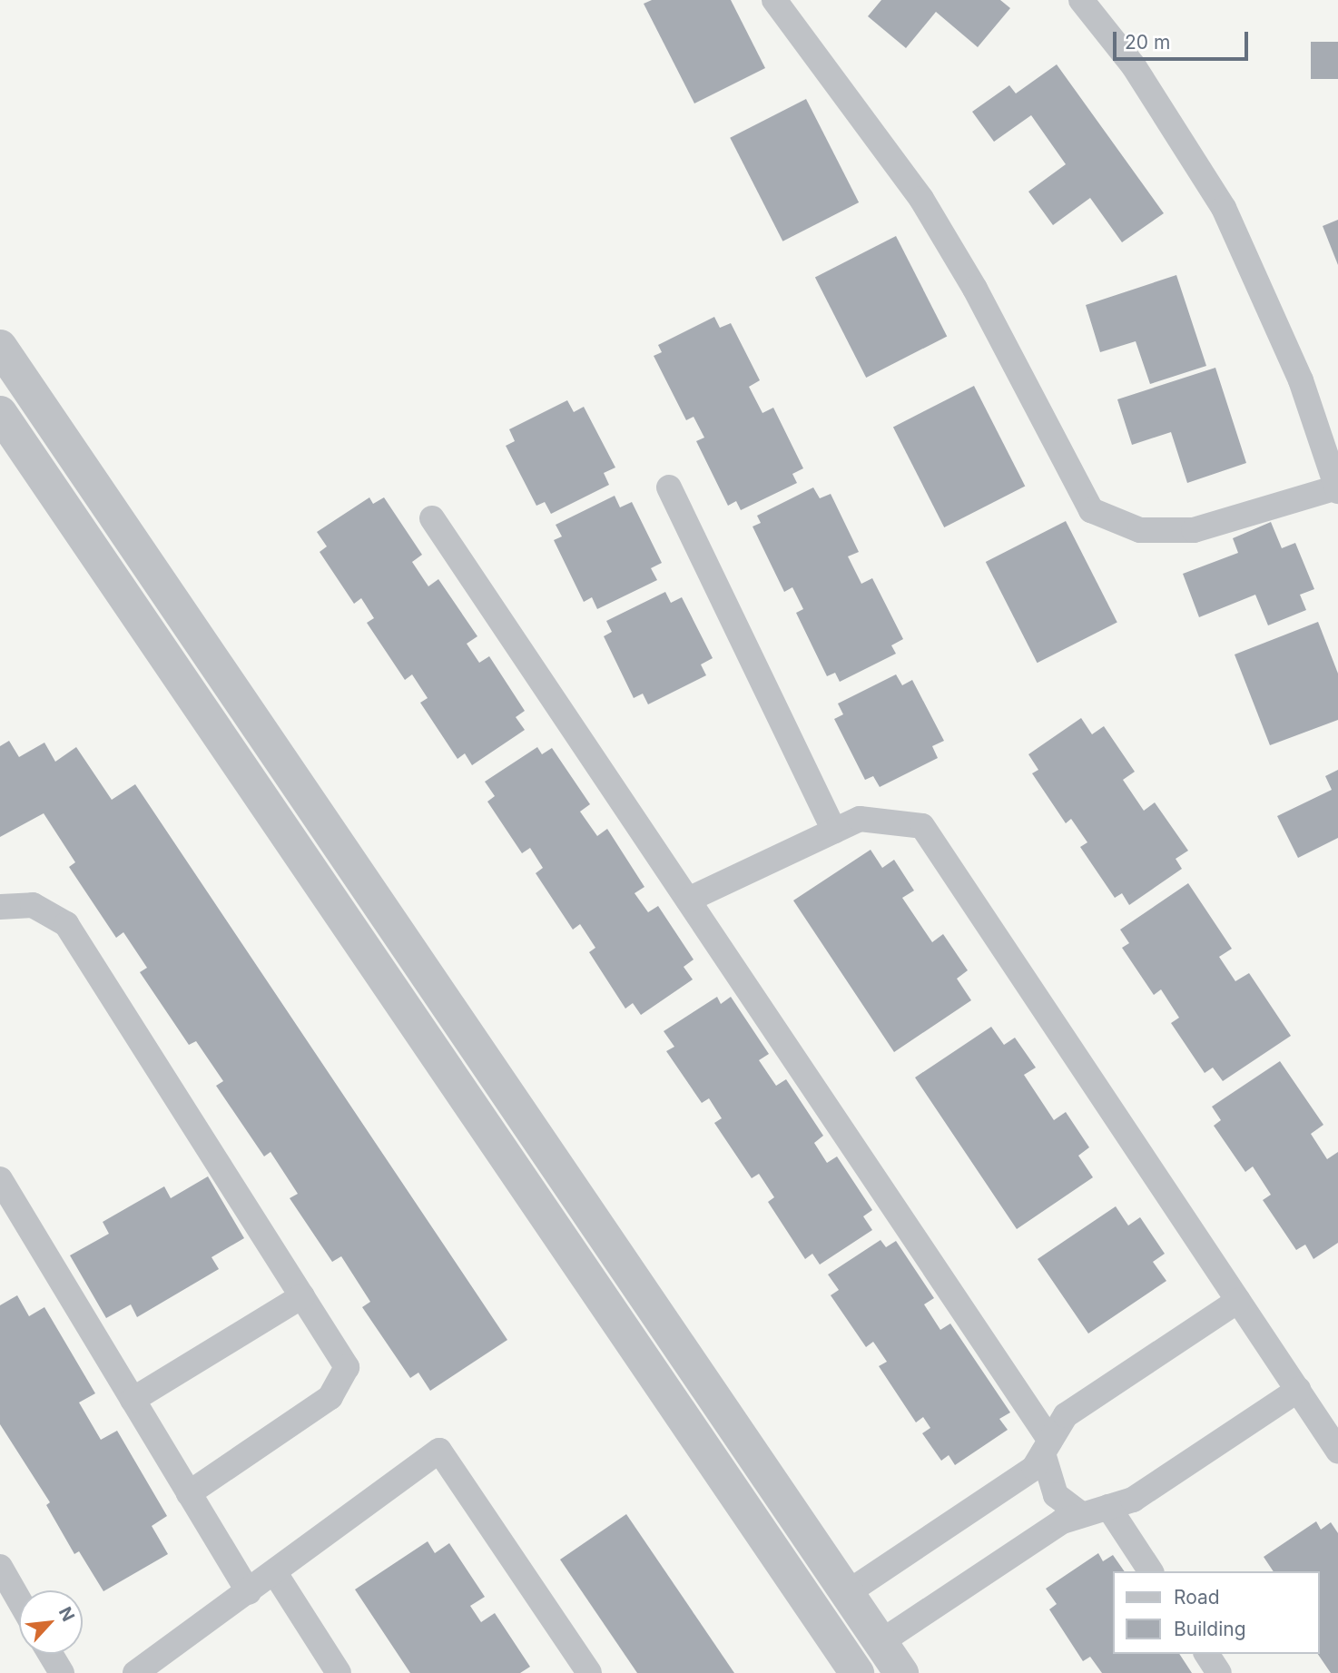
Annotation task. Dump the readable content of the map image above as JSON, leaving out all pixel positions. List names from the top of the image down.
{
  "legend": ["Road", "Building"],
  "scale_bar": "20 m",
  "north": "top right"
}
